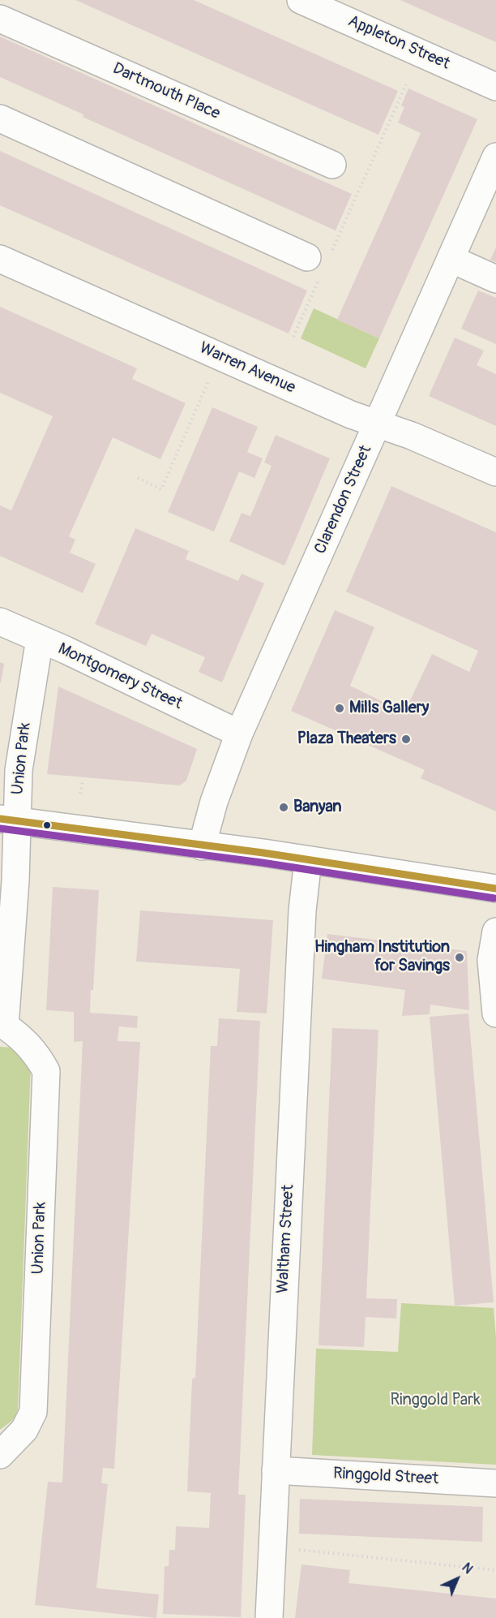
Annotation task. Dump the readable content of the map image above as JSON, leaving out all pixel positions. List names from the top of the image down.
{
  "streets": {
    "street": [
      "Appleton Street",
      "Dartmouth Place",
      "Warren Avenue",
      "Clarendon Street",
      "Montgomery Street",
      "Union Park",
      "Waltham Street",
      "Ringgold Street"
    ]
  },
  "crossings": [
    ["Warren Avenue", "Clarendon Street"],
    ["Clarendon Street", "Montgomery Street"],
    ["Montgomery Street", "Union Park"],
    ["Waltham Street", "Ringgold Street"]
  ],
  "parks": ["Ringgold Park"],
  "places": [
    "Mills Gallery",
    "Plaza Theaters",
    "Banyan",
    "Hingham Institution for Savings"
  ],
  "north": "top right"
}
